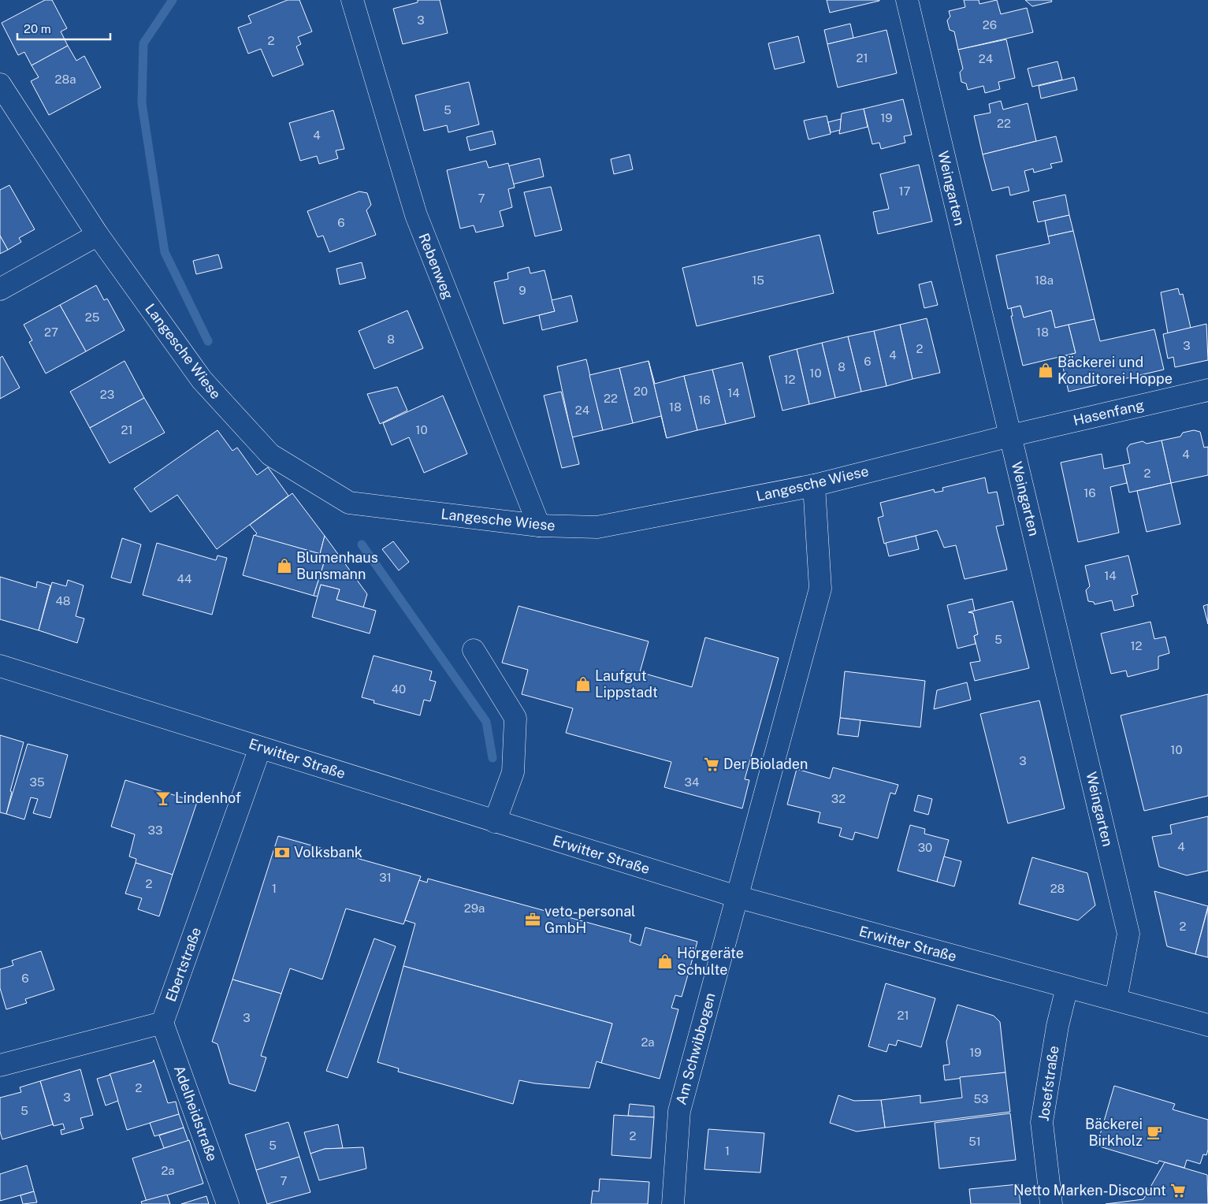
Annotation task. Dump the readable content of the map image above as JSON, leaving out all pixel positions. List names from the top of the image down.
{
  "streets": {
    "street": [
      "Weingarten",
      "Rebenweg",
      "Langesche Wiese",
      "Hasenfang",
      "Erwitter Straße",
      "Ebertstraße",
      "Am Schwibbogen",
      "Josefstraße",
      "Adelheidstraße"
    ]
  },
  "crossings": [
    ["Weingarten", "Langesche Wiese"],
    ["Weingarten", "Hasenfang"],
    ["Weingarten", "Erwitter Straße"],
    ["Rebenweg", "Langesche Wiese"],
    ["Langesche Wiese", "Hasenfang"],
    ["Langesche Wiese", "Am Schwibbogen"],
    ["Erwitter Straße", "Ebertstraße"],
    ["Erwitter Straße", "Am Schwibbogen"],
    ["Erwitter Straße", "Josefstraße"],
    ["Ebertstraße", "Adelheidstraße"]
  ],
  "places": {
    "shop": [
      "Bäckerei und Konditorei Hoppe",
      "Blumenhaus Bunsmann",
      "Laufgut Lippstadt",
      "Hörgeräte Schulte"
    ],
    "supermarket": ["Der Bioladen", "Netto Marken-Discount"],
    "bar": ["Lindenhof"],
    "bank": ["Volksbank"],
    "office": ["veto-personal GmbH"],
    "cafe": ["Bäckerei Birkholz"]
  },
  "house_numbers": [
    "3",
    "26",
    "2",
    "21",
    "24",
    "28a",
    "5",
    "19",
    "22",
    "4",
    "17",
    "7",
    "6",
    "15",
    "18a",
    "9",
    "25",
    "27",
    "18",
    "8",
    "3",
    "2",
    "4",
    "6",
    "8",
    "10",
    "12",
    "20",
    "14",
    "23",
    "22",
    "16",
    "18",
    "24",
    "21",
    "10",
    "4",
    "2",
    "16",
    "14",
    "44",
    "48",
    "5",
    "12",
    "40",
    "10",
    "3",
    "35",
    "34",
    "32",
    "33",
    "4",
    "30",
    "31",
    "2",
    "1",
    "28",
    "29a",
    "2",
    "6",
    "21",
    "3",
    "2a",
    "19",
    "2",
    "3",
    "53",
    "5",
    "2",
    "51",
    "5",
    "1",
    "2a",
    "7"
  ],
  "scale_bar": "20 m"
}
